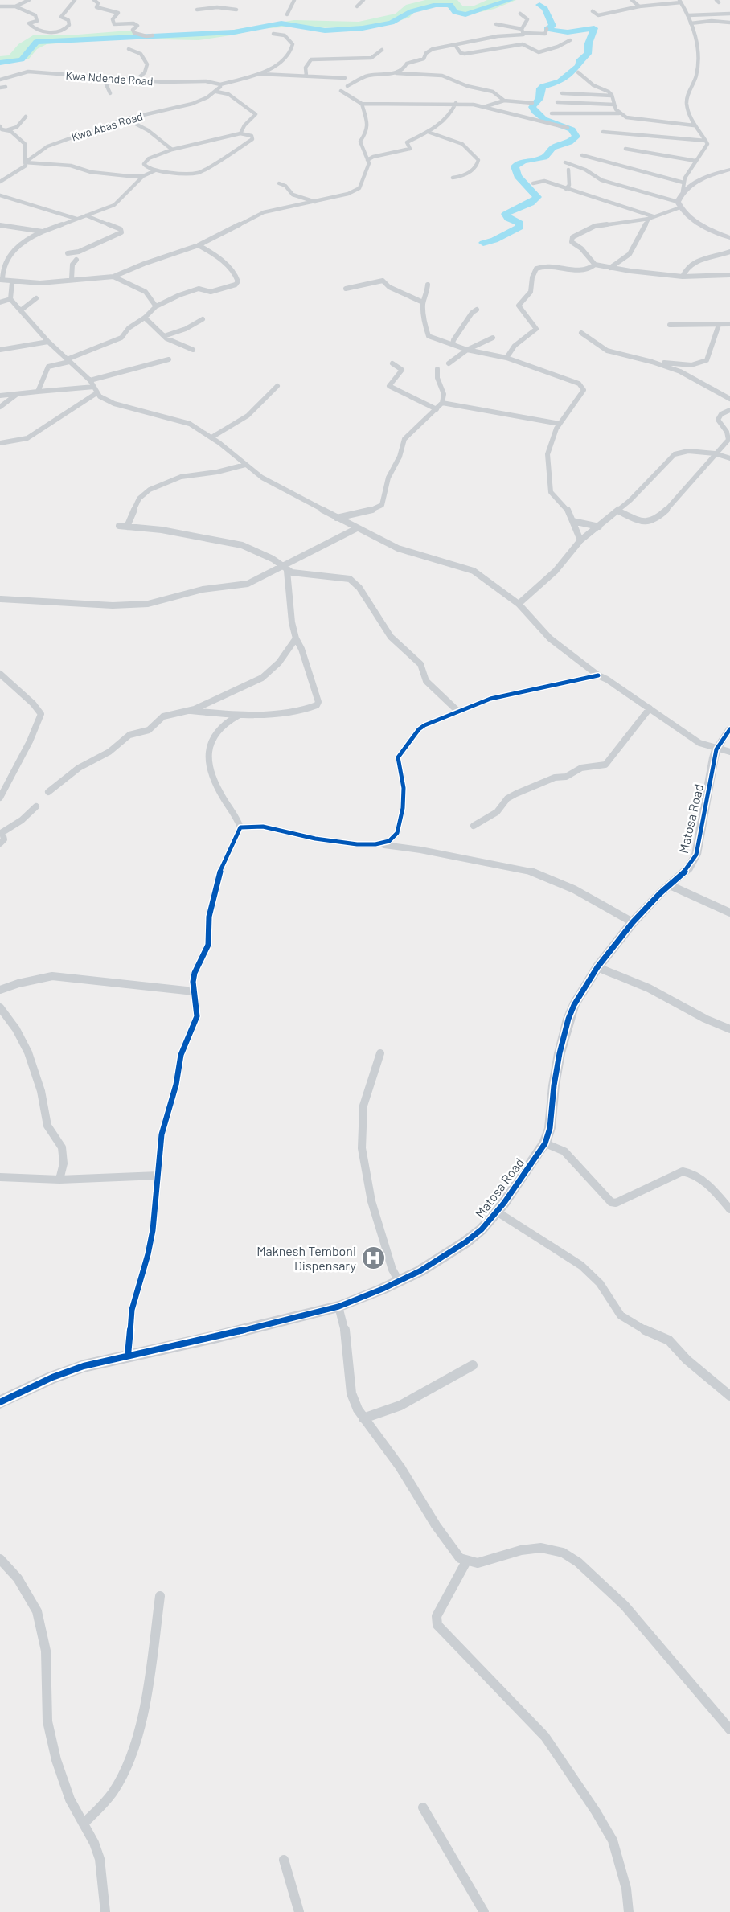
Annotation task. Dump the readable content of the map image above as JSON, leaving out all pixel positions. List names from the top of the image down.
{
  "streets": {
    "street": ["Kwa Ndende Road", "Kwa Abas Road", "Matosa Road"]
  },
  "places": {
    "hospital": ["Maknesh Temboni Dispensary"]
  }
}
